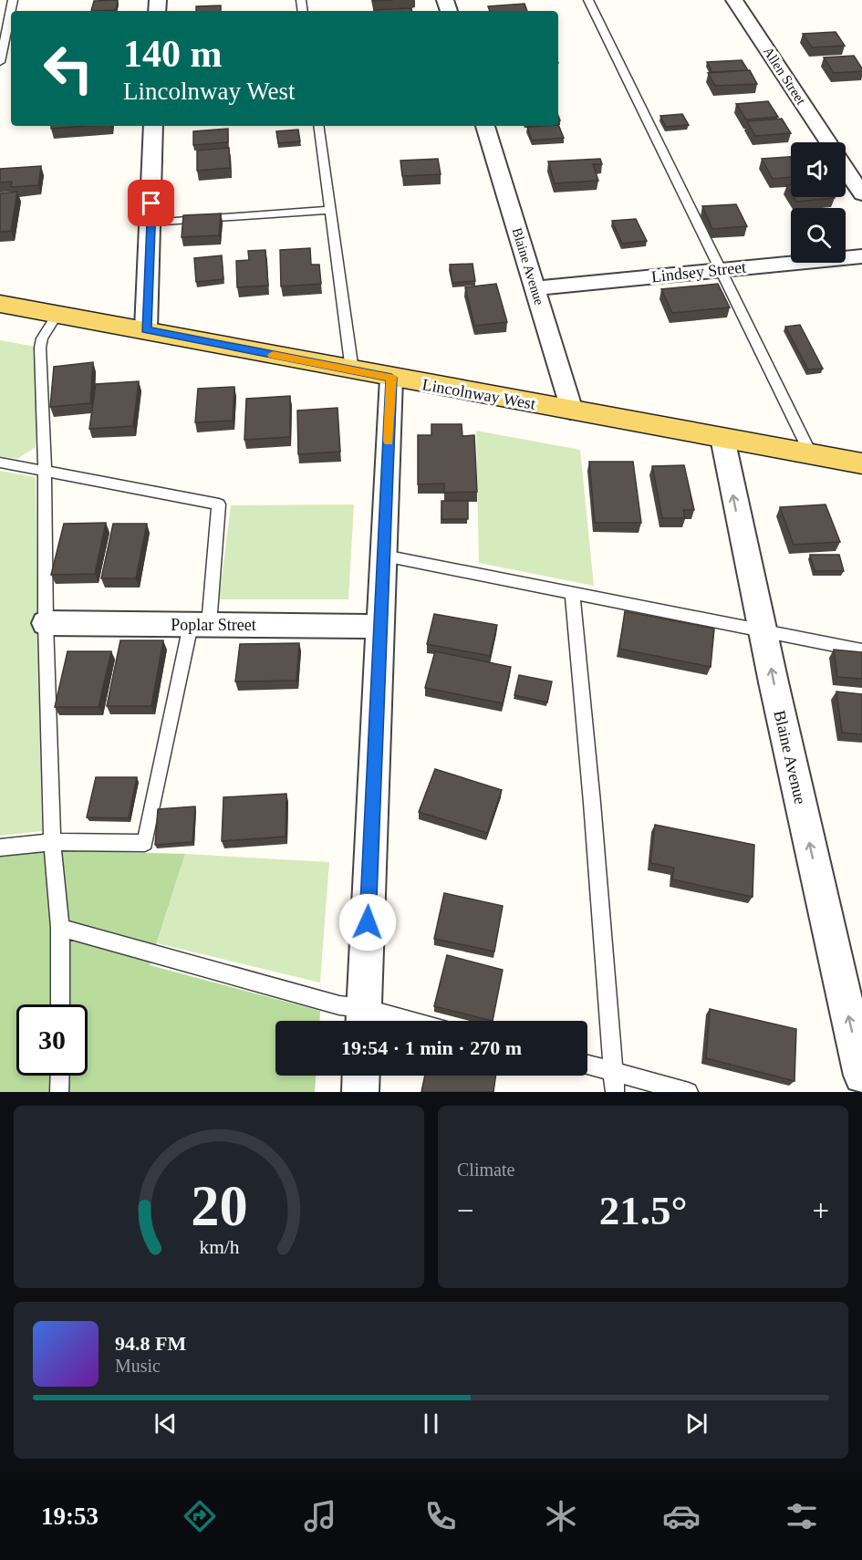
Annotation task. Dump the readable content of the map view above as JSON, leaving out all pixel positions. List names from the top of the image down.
{
  "streets": {
    "main road": ["Lincolnway West"],
    "street": [
      "Allen Street",
      "Blaine Avenue",
      "Lindsey Street",
      "Poplar Street"
    ]
  },
  "crossings": [
    ["Blaine Avenue", "Lindsey Street"],
    ["Blaine Avenue", "Lincolnway West"]
  ],
  "one_way": ["Blaine Avenue"],
  "page": {
    "turn": ["140 m", "Lincolnway West"],
    "limit": "30",
    "trip": "19:54 · 1 min · 270 m",
    "tile": "Climate",
    "heat": ["−", "21.5°", "+"],
    "song": ["94.8 FM", "Music"],
    "tabs": "19:53",
    "gauge": ["20", "km/h"]
  }
}
